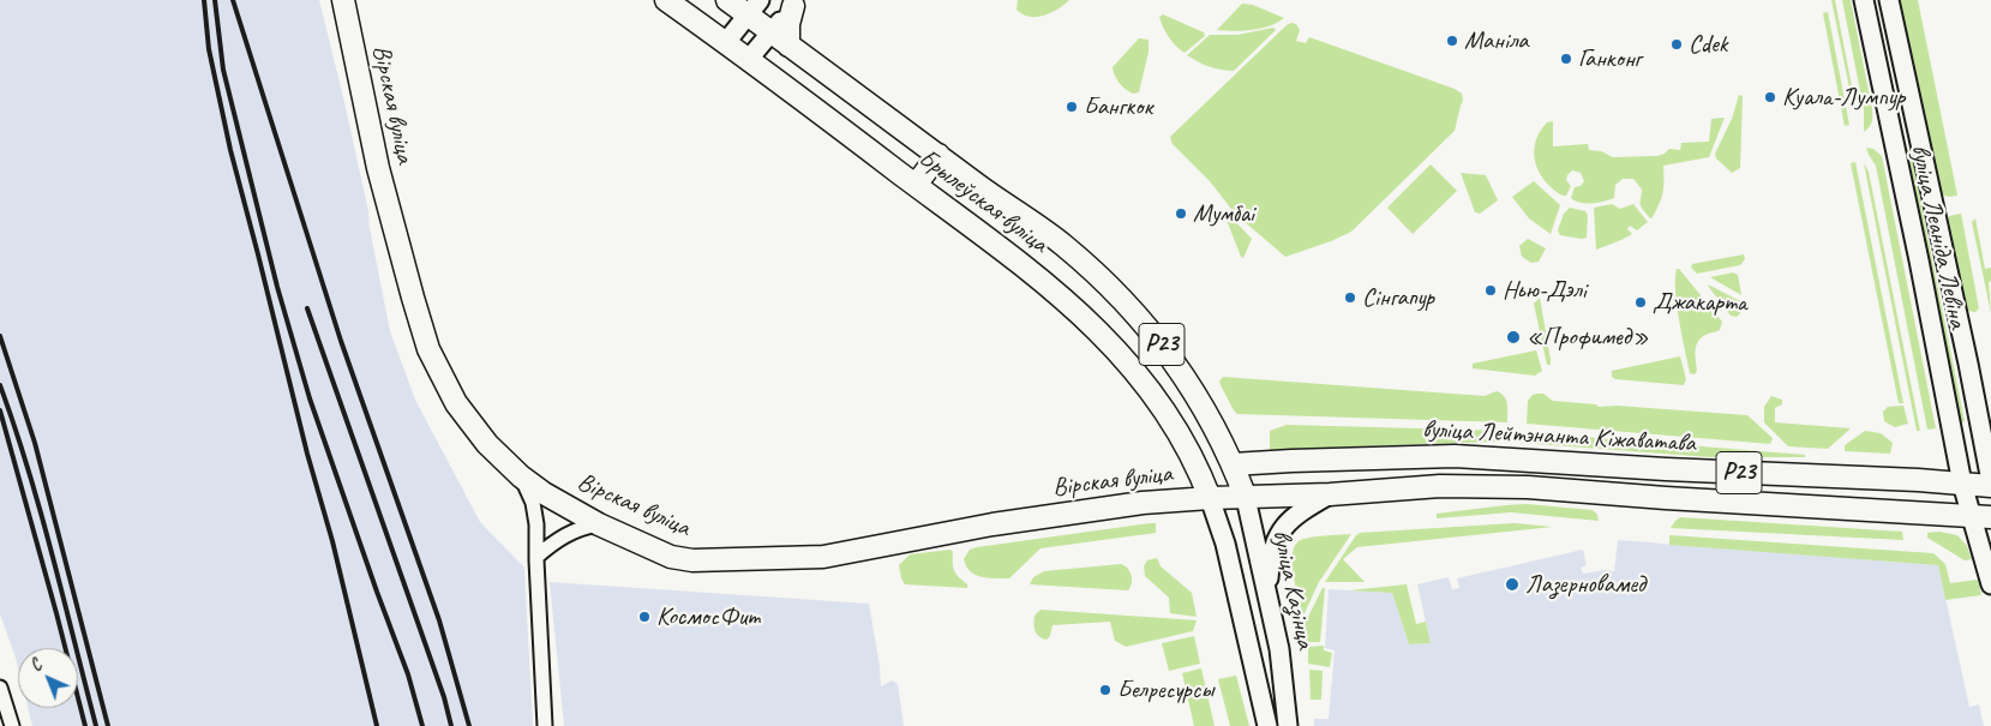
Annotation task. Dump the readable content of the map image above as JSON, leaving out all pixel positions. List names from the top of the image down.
{
  "streets": {
    "main road": [
      "Вірская вуліца",
      "Брылеўская вуліца",
      "вуліца Леаніда Левіна",
      "Р23",
      "вуліца Лейтэнанта Кіжаватава",
      "вуліца Казінца"
    ]
  },
  "crossings": [
    ["Вірская вуліца", "Брылеўская вуліца"],
    ["Вірская вуліца", "вуліца Лейтэнанта Кіжаватава"],
    ["Вірская вуліца", "вуліца Казінца"],
    ["Брылеўская вуліца", "вуліца Лейтэнанта Кіжаватава"],
    ["Брылеўская вуліца", "вуліца Казінца"],
    ["вуліца Леаніда Левіна", "вуліца Лейтэнанта Кіжаватава"],
    ["вуліца Лейтэнанта Кіжаватава", "вуліца Казінца"]
  ],
  "places": [
    "Маніла",
    "Cdek",
    "Ганконг",
    "Куала-Лумпур",
    "Бангкок",
    "Мумбаі",
    "Нью-Дэлі",
    "Сінгапур",
    "Джакарта",
    "«Профимед»",
    "Лазерновамед",
    "КосмосФит",
    "Белресурсы"
  ],
  "north": "top left"
}
